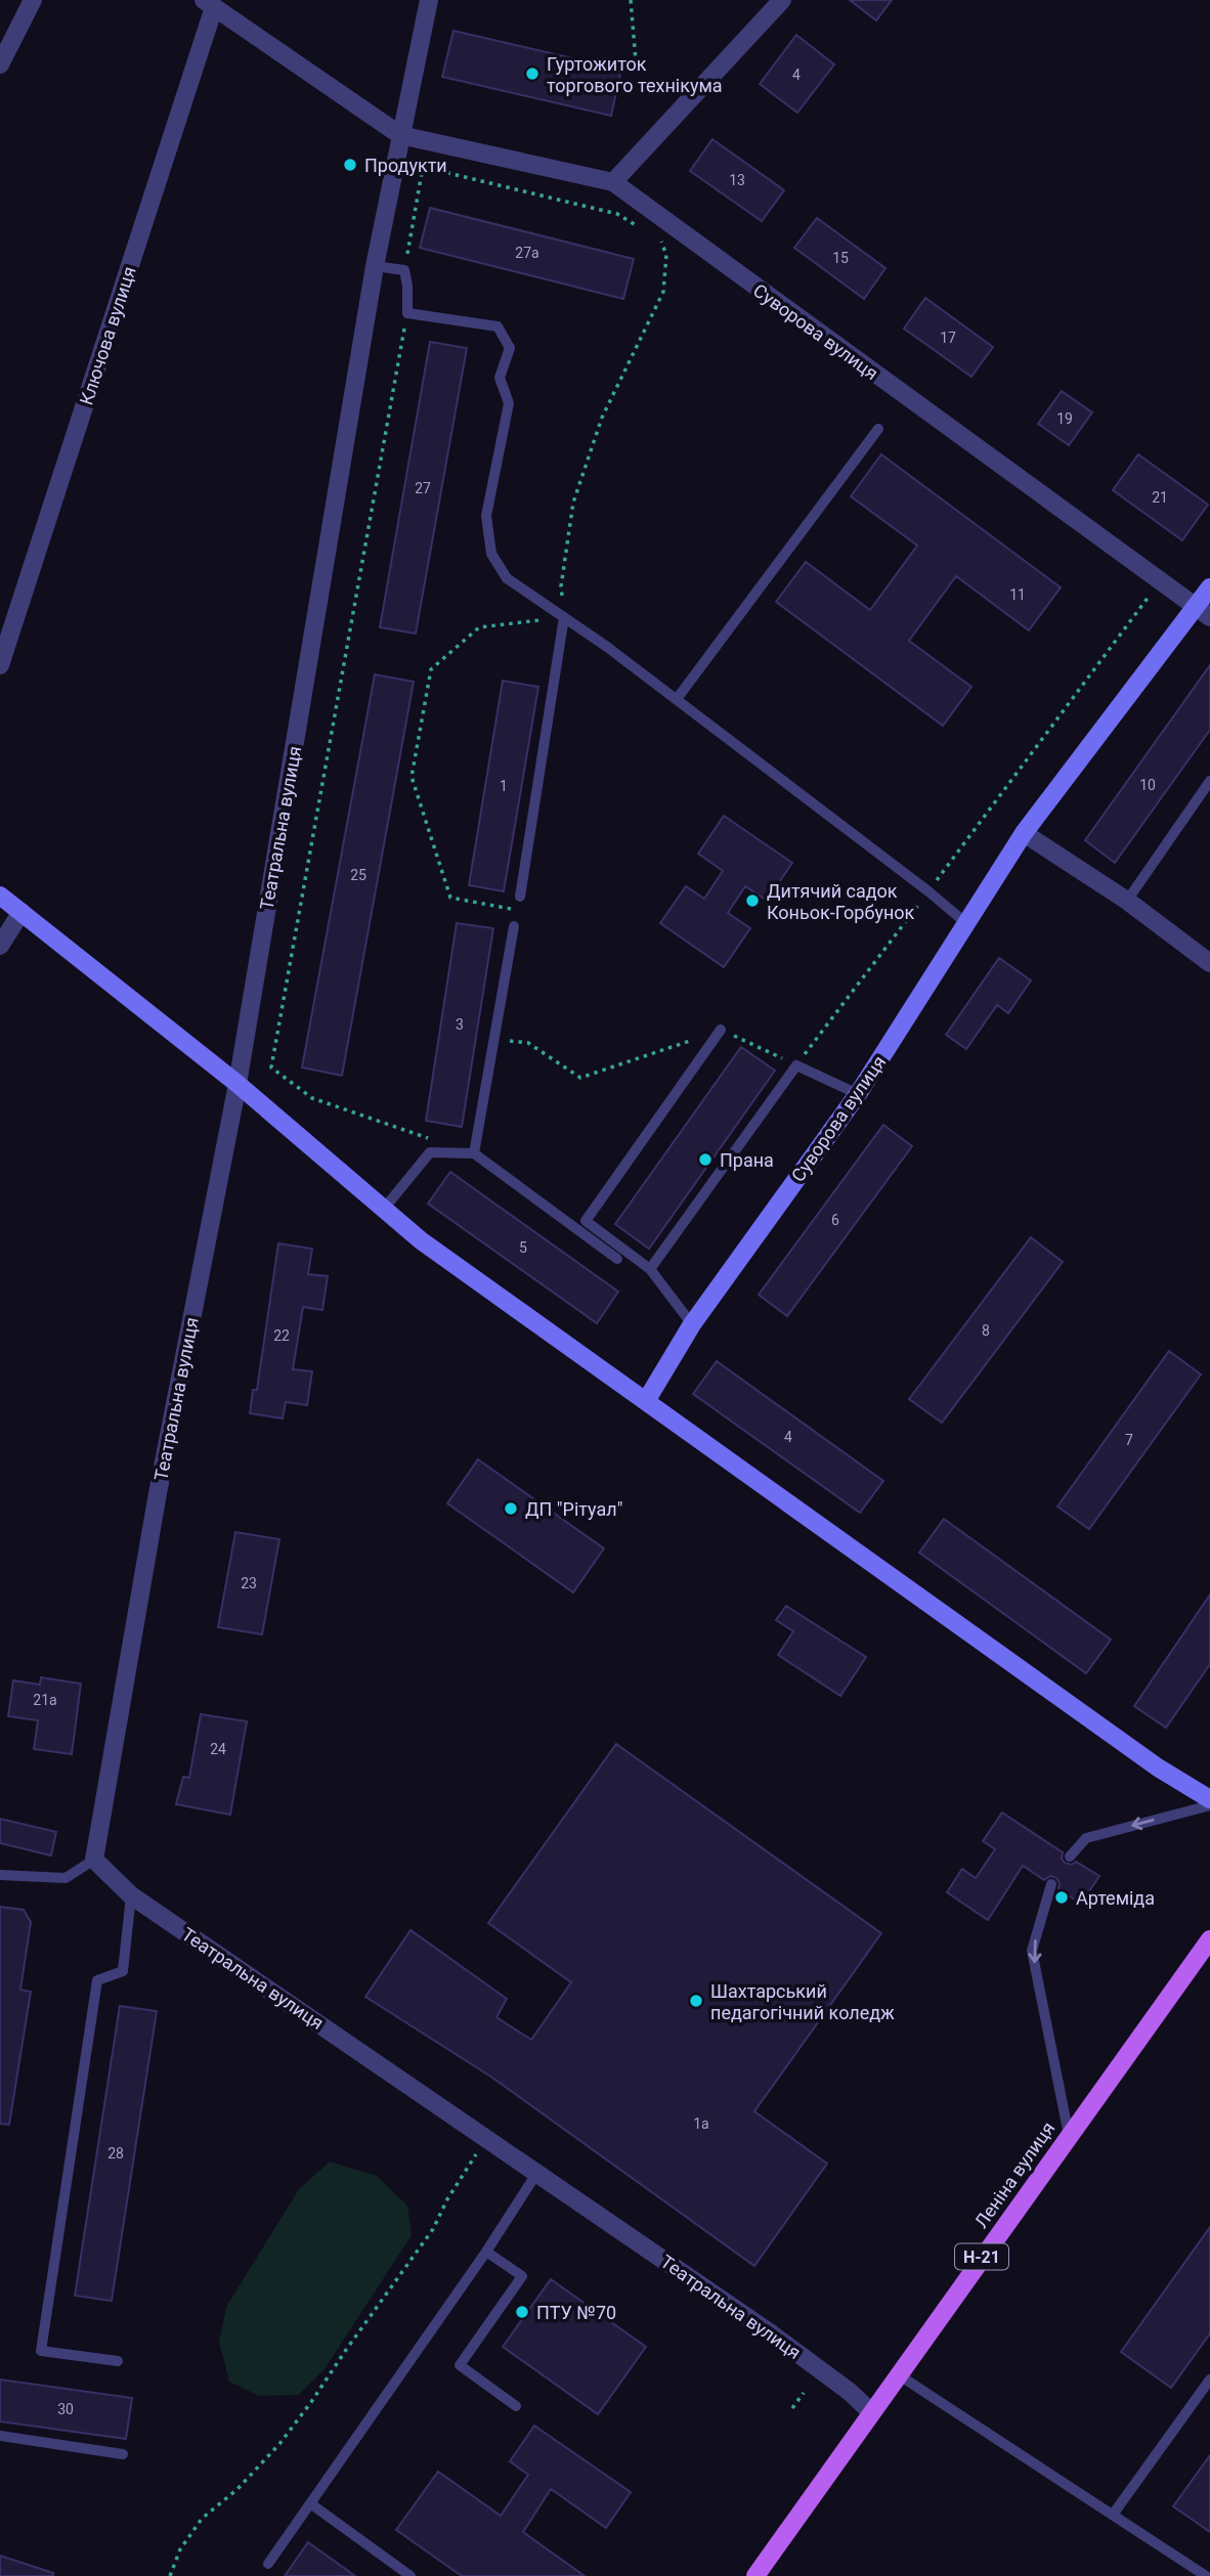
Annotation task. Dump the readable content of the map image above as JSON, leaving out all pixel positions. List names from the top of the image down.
{
  "streets": {
    "main road": ["Леніна вулиця", "Н-21"],
    "street": ["Суворова вулиця", "Ключова вулиця", "Театральна вулиця"]
  },
  "crossings": [
    ["Суворова вулиця", "Театральна вулиця"],
    ["Театральна вулиця", "Леніна вулиця"]
  ],
  "places": [
    "Гуртожиток торгового технікума",
    "Продукти",
    "Дитячий садок Коньок-Горбунок",
    "Прана",
    "ДП \"Рітуал\"",
    "Артеміда",
    "Шахтарський педагогічний коледж",
    "ПТУ №70"
  ],
  "house_numbers": [
    "4",
    "13",
    "27а",
    "15",
    "17",
    "19",
    "27",
    "21",
    "11",
    "10",
    "1",
    "25",
    "3",
    "6",
    "5",
    "8",
    "22",
    "4",
    "7",
    "23",
    "21а",
    "24",
    "1а",
    "28",
    "30"
  ]
}
